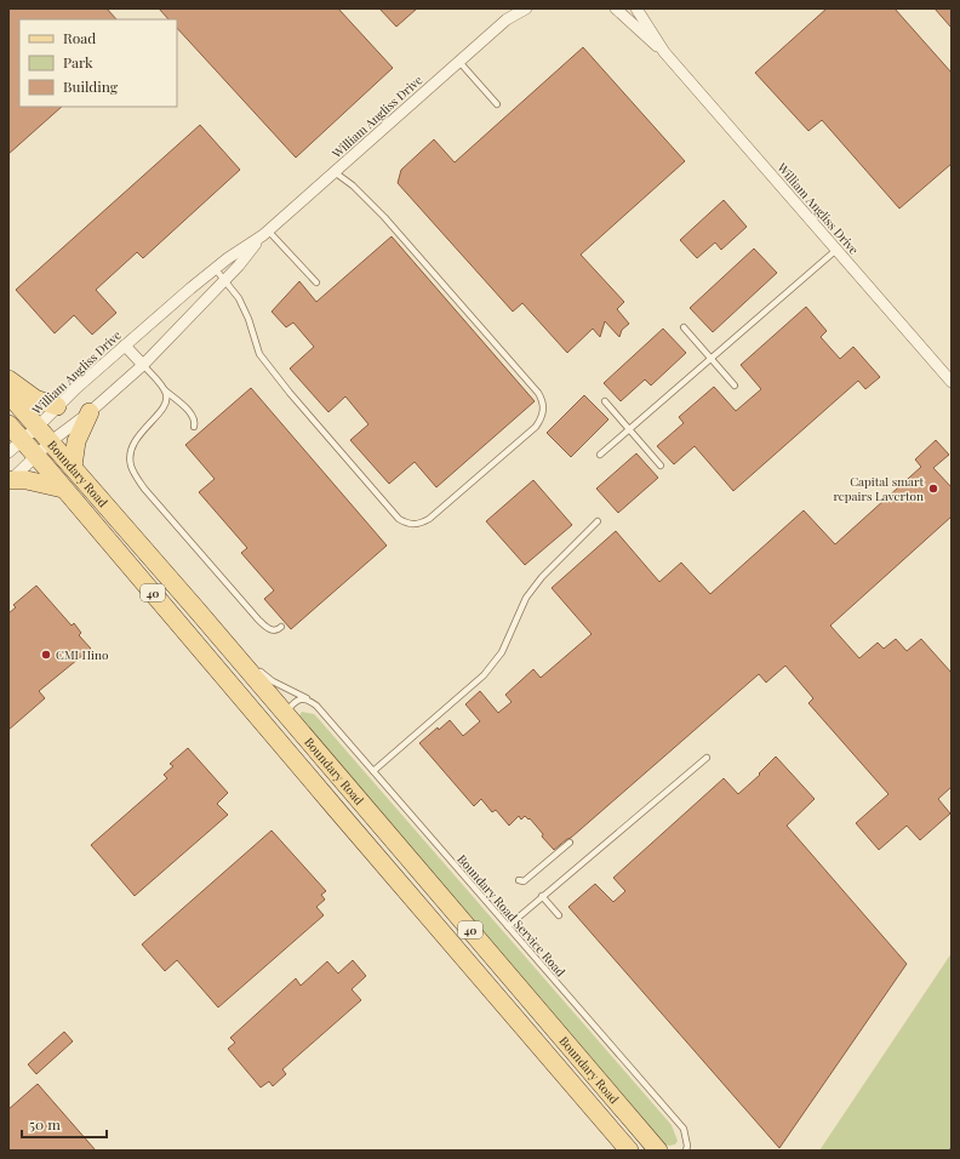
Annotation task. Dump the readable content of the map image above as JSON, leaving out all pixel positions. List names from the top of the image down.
{
  "streets": {
    "main road": ["Boundary Road", "40"],
    "street": ["William Angliss Drive"],
    "lane": ["Boundary Road Service Road"]
  },
  "crossings": [
    ["William Angliss Drive", "Boundary Road"]
  ],
  "places": ["Capital smart repairs Laverton", "CMI Hino"],
  "legend": ["Road", "Park", "Building"],
  "scale_bar": "50 m"
}
